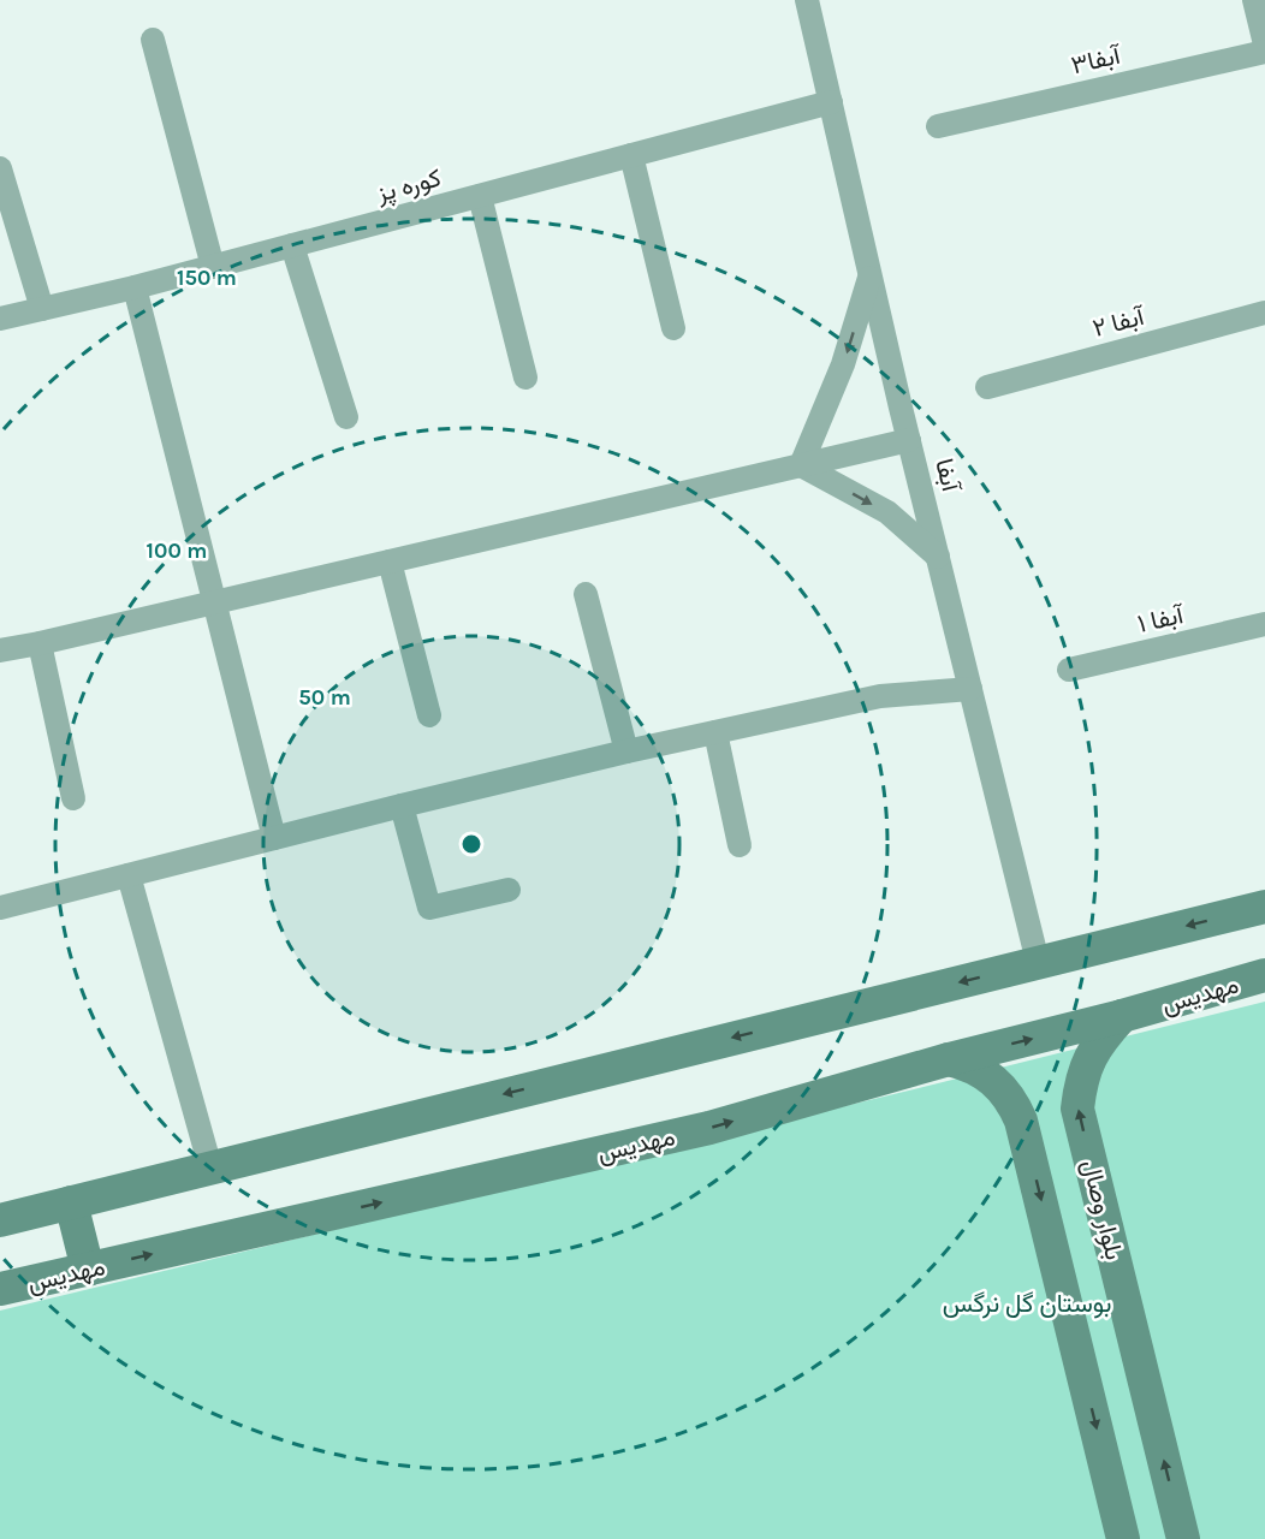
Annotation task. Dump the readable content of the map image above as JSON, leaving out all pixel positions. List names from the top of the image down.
{
  "streets": {
    "street": [
      "آبفا۳",
      "کوره پز",
      "آبفا ۲",
      "آبفا",
      "آبفا ۱",
      "مهدیس",
      "بلوار وصال"
    ]
  },
  "crossings": [
    ["کوره پز", "آبفا"],
    ["مهدیس", "بلوار وصال"]
  ],
  "parks": ["بوستان گل نرگس"],
  "rings": ["150 m", "100 m", "50 m"]
}
